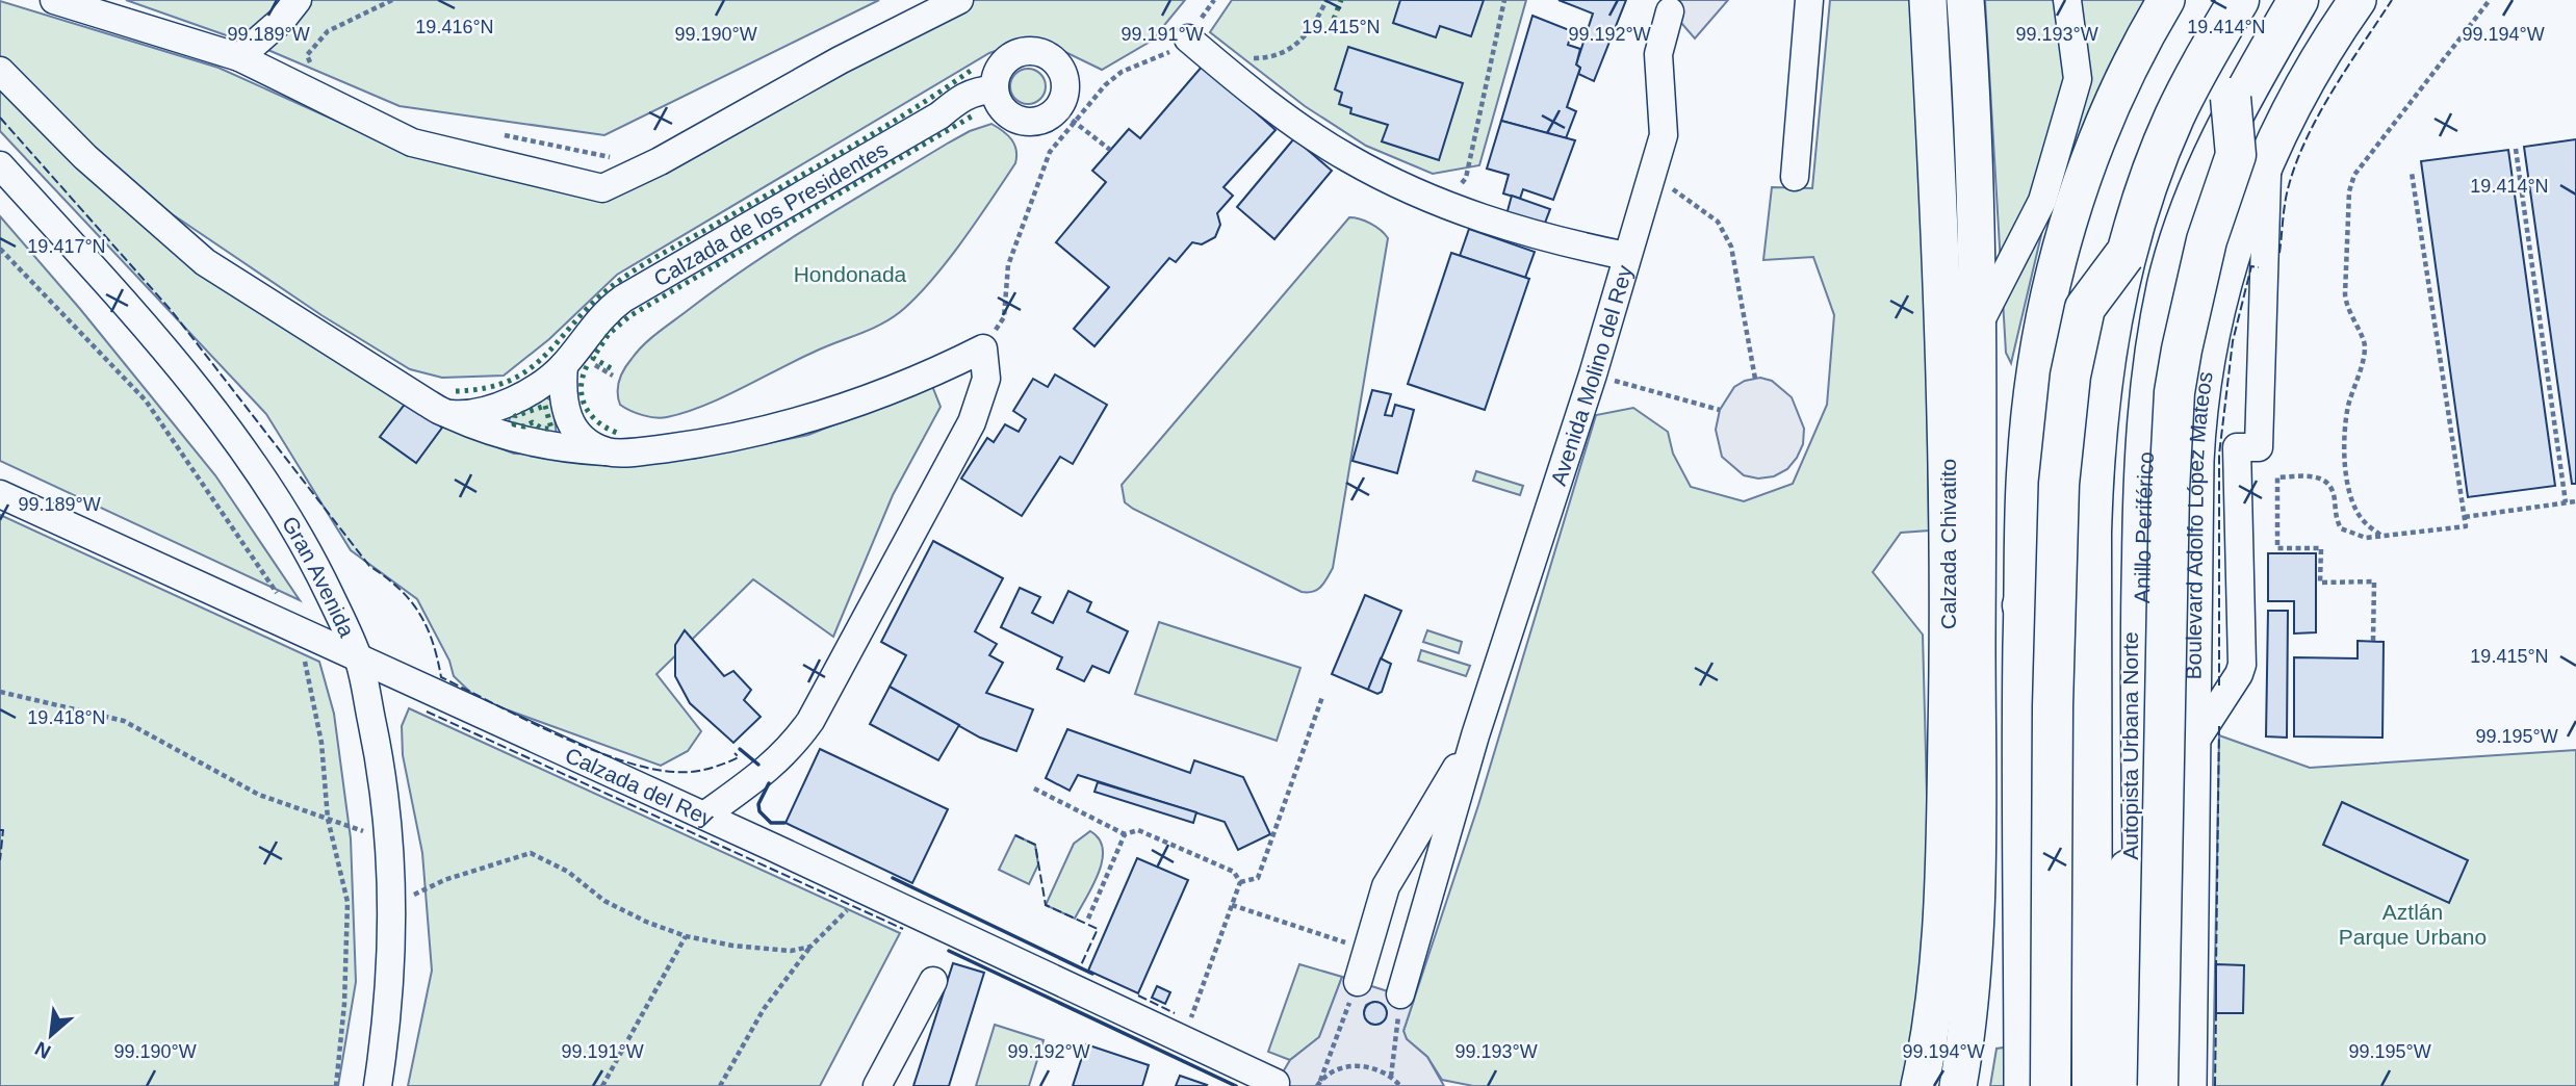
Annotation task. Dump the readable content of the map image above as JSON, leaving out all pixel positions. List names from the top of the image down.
{
  "streets": {
    "highway": ["Anillo Periférico", "Autopista Urbana Norte"],
    "main road": ["Boulevard Adolfo López Mateos", "Calzada Chivatito"],
    "street": [
      "Calzada de los Presidentes",
      "Avenida Molino del Rey",
      "Gran Avenida",
      "Calzada del Rey"
    ]
  },
  "crossings": [
    ["Gran Avenida", "Calzada del Rey"]
  ],
  "parks": ["Hondonada", "Aztlán Parque Urbano"],
  "north": "bottom left",
  "coordinates": [
    "19.415°N",
    "19.416°N",
    "19.414°N",
    "99.189°W",
    "99.190°W",
    "99.191°W",
    "99.192°W",
    "99.193°W",
    "99.194°W",
    "19.417°N",
    "19.418°N",
    "99.195°W"
  ]
}
